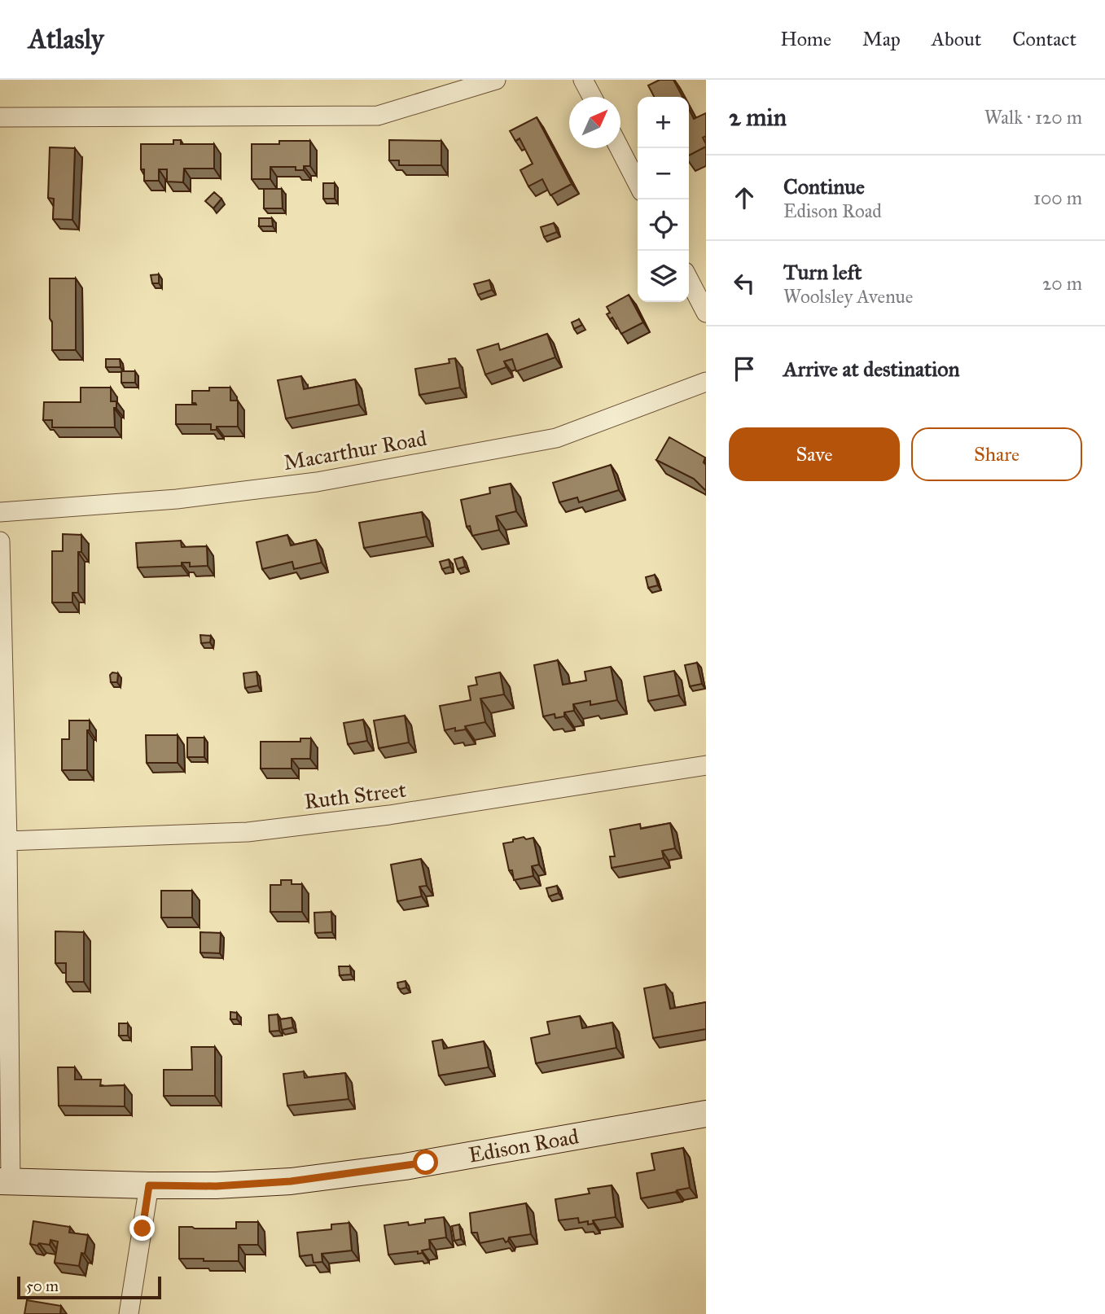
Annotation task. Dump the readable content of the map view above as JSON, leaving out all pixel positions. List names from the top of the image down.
{
  "streets": {
    "street": ["Macarthur Road", "Ruth Street", "Edison Road"]
  },
  "scale_bar": "50 m",
  "north": "top right",
  "page": {
    "header": "Atlasly",
    "nav": [
      "Home",
      "Map",
      "About",
      "Contact"
    ],
    "heading": ["2 min", "Walk · 120 m"],
    "map_buttons": ["+", "−"],
    "list": [
      ["Continue", "Edison Road", "100 m"],
      ["Turn left", "Woolsley Avenue", "20 m"],
      "Arrive at destination"
    ],
    "buttons": ["Save", "Share"],
    "scale": "50 m"
  }
}
